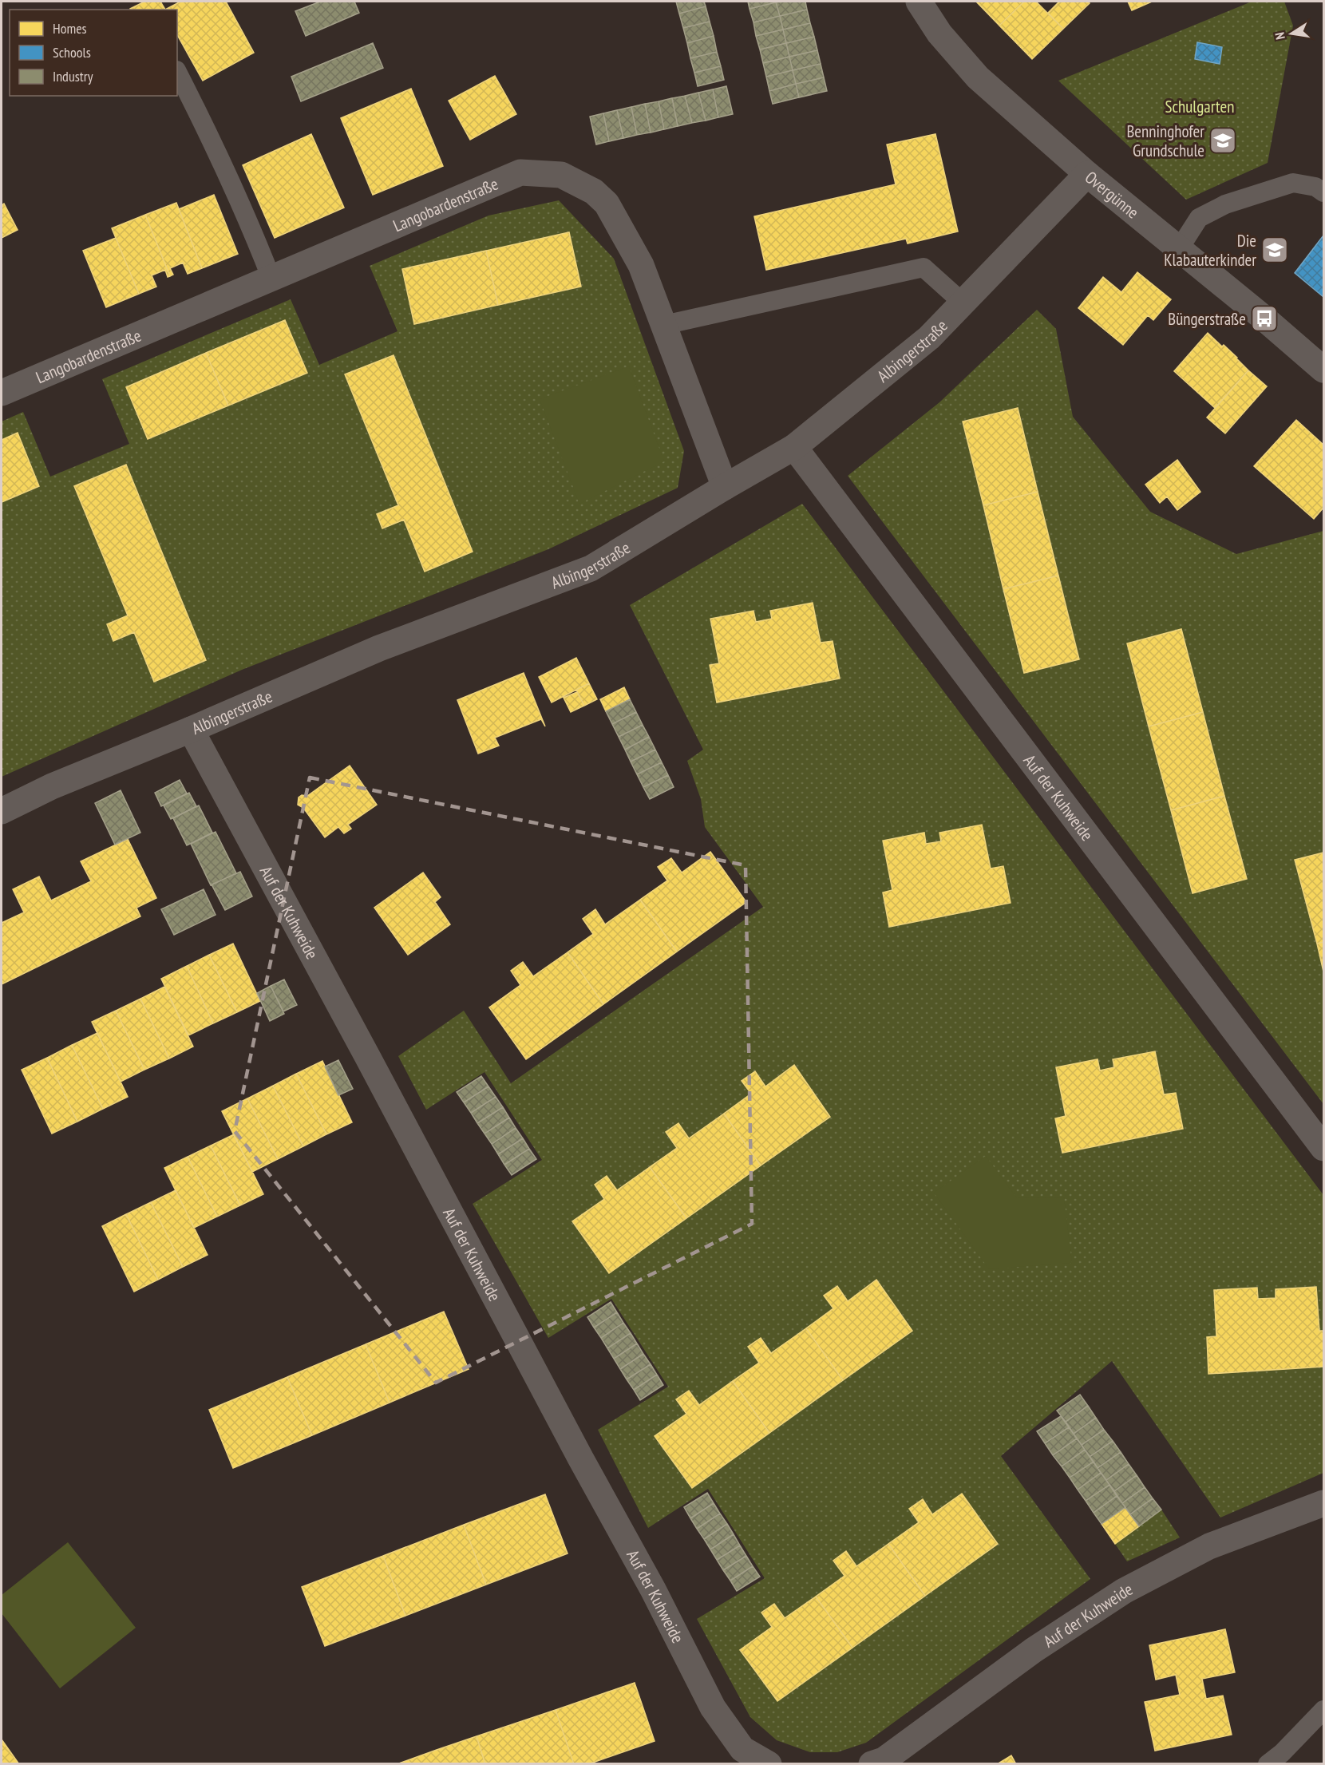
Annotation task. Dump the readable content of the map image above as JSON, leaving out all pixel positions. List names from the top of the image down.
{
  "streets": {
    "street": [
      "Overgünne",
      "Langobardenstraße",
      "Albingerstraße",
      "Auf der Kuhweide"
    ]
  },
  "crossings": [
    ["Overgünne", "Albingerstraße"],
    ["Langobardenstraße", "Albingerstraße"],
    ["Albingerstraße", "Auf der Kuhweide"]
  ],
  "parks": ["Schulgarten"],
  "places": {
    "school or university": ["Benninghofer Grundschule", "Die Klabauterkinder"],
    "bus stop": ["Büngerstraße"]
  },
  "legend": ["Homes", "Schools", "Industry"],
  "north": "left"
}
